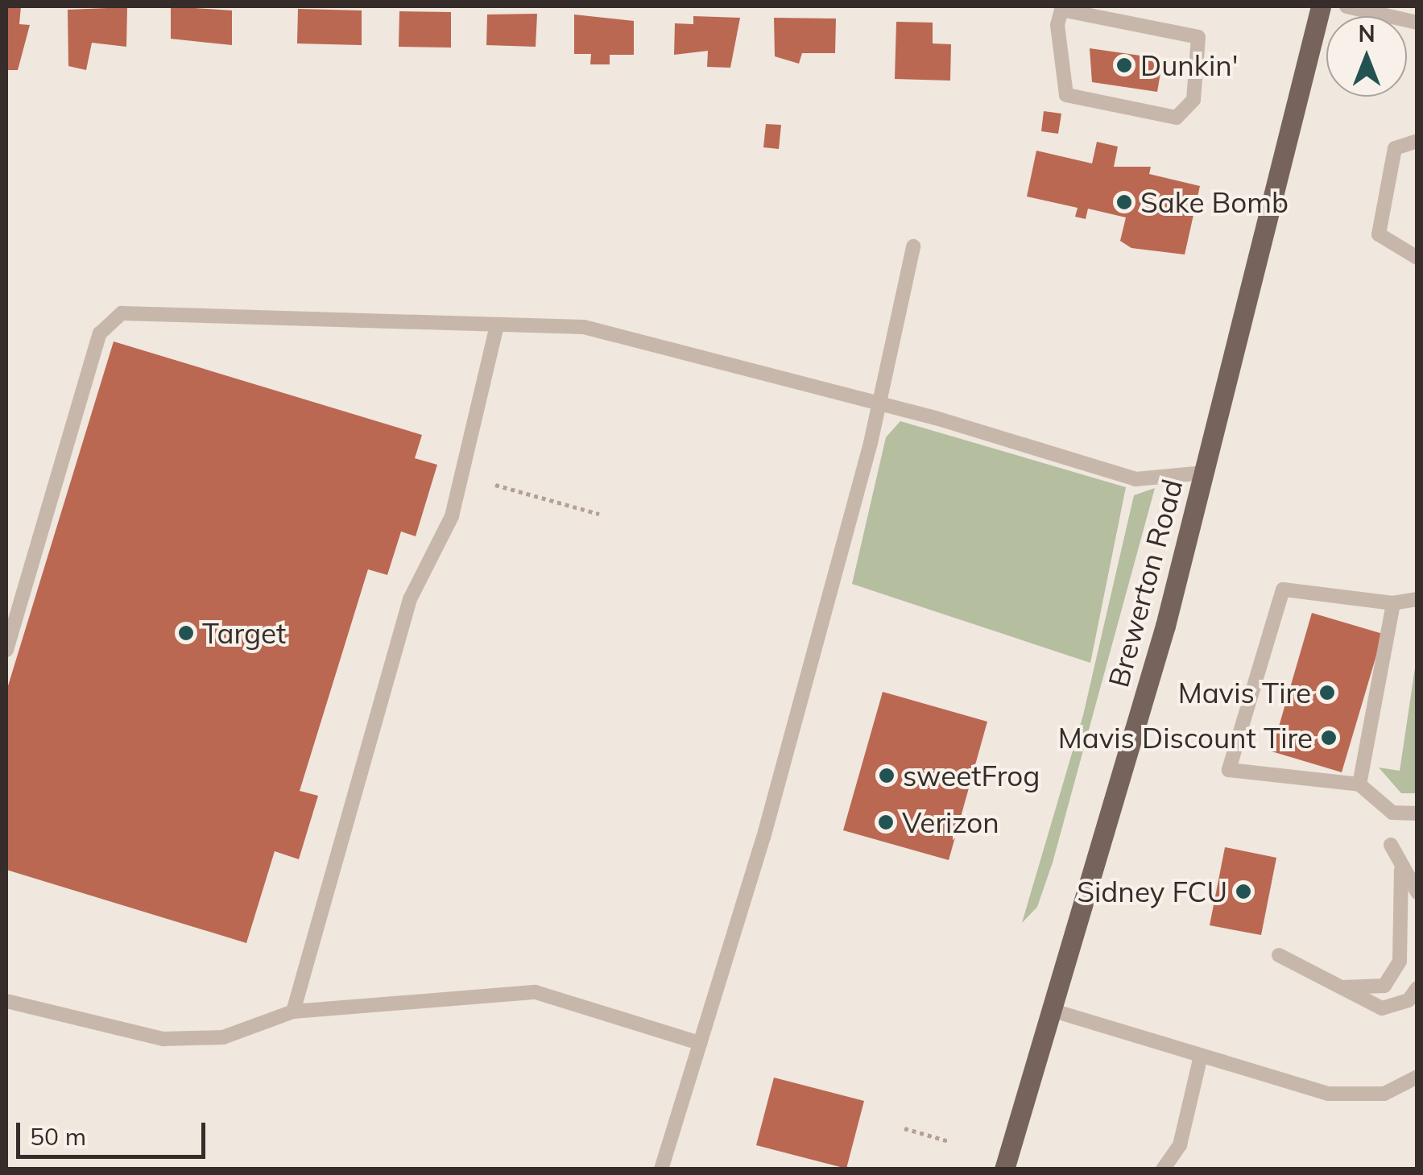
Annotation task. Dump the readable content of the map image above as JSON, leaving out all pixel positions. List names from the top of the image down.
{
  "streets": {
    "main road": ["Brewerton Road"]
  },
  "places": [
    "Dunkin'",
    "Sake Bomb",
    "Target",
    "Mavis Tire",
    "Mavis Discount Tire",
    "sweetFrog",
    "Verizon",
    "Sidney FCU"
  ],
  "scale_bar": "50 m",
  "north": "top"
}
